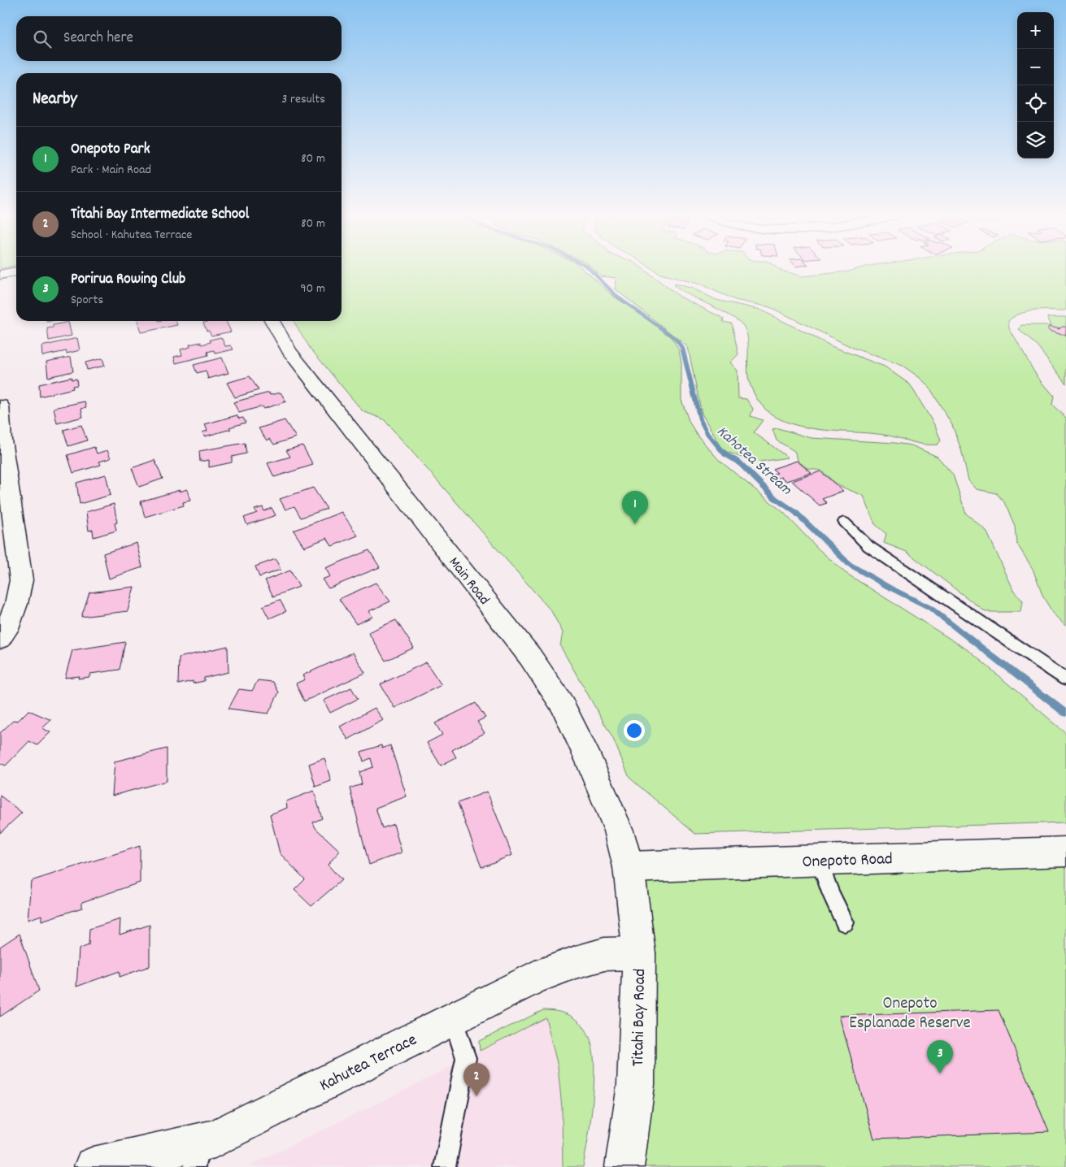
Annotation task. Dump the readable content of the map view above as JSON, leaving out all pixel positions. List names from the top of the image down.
{
  "streets": {
    "street": [
      "Main Road",
      "Onepoto Road",
      "Titahi Bay Road",
      "Kahutea Terrace"
    ]
  },
  "crossings": [
    ["Main Road", "Onepoto Road"],
    ["Main Road", "Titahi Bay Road"],
    ["Onepoto Road", "Titahi Bay Road"],
    ["Titahi Bay Road", "Kahutea Terrace"]
  ],
  "water": ["Kahotea Stream"],
  "parks": ["Onepoto Esplanade Reserve"],
  "page": {
    "map_buttons": ["+", "−"],
    "search": "Search here",
    "heading": ["Nearby", "3 results"],
    "list": [
      {
        "mark": "1",
        "name": "Onepoto Park",
        "note": "Park · Main Road",
        "value": "80 m"
      },
      {
        "mark": "2",
        "name": "Titahi Bay Intermediate School",
        "note": "School · Kahutea Terrace",
        "value": "80 m"
      },
      {
        "mark": "3",
        "name": "Porirua Rowing Club",
        "note": "Sports",
        "value": "90 m"
      }
    ],
    "pins": ["1", "3", "2"]
  }
}
